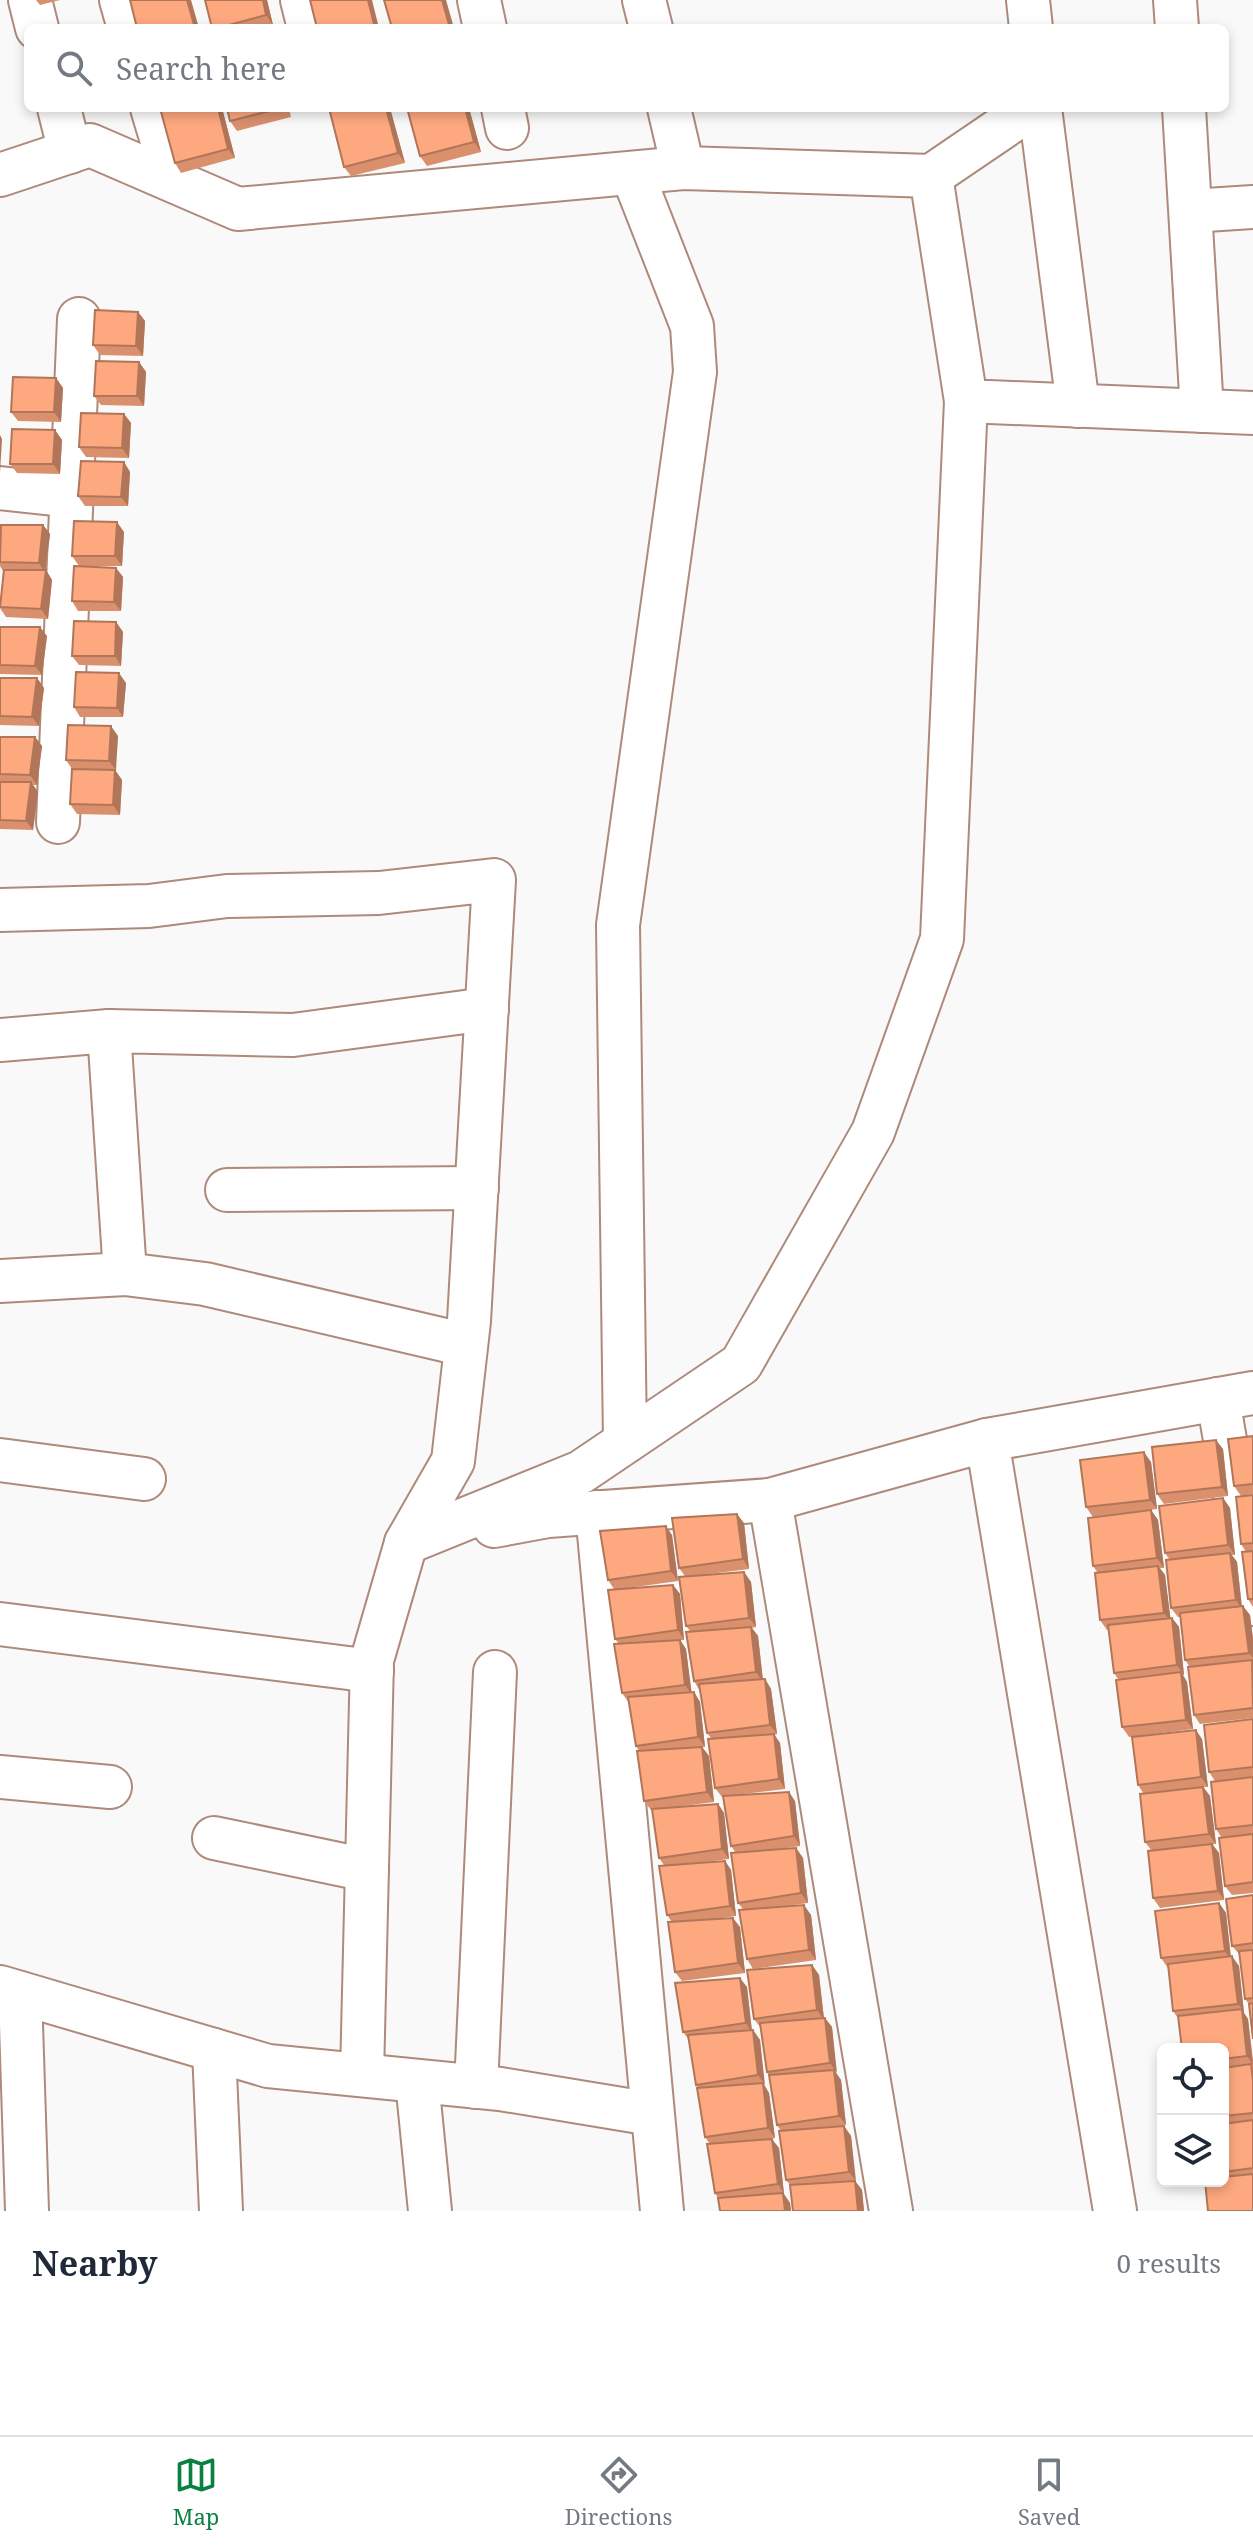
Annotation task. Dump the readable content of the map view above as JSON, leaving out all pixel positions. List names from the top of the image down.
{
  "page": {
    "search": "Search here",
    "heading": ["Nearby", "0 results"],
    "nav": ["Map", "Directions", "Saved"]
  }
}
